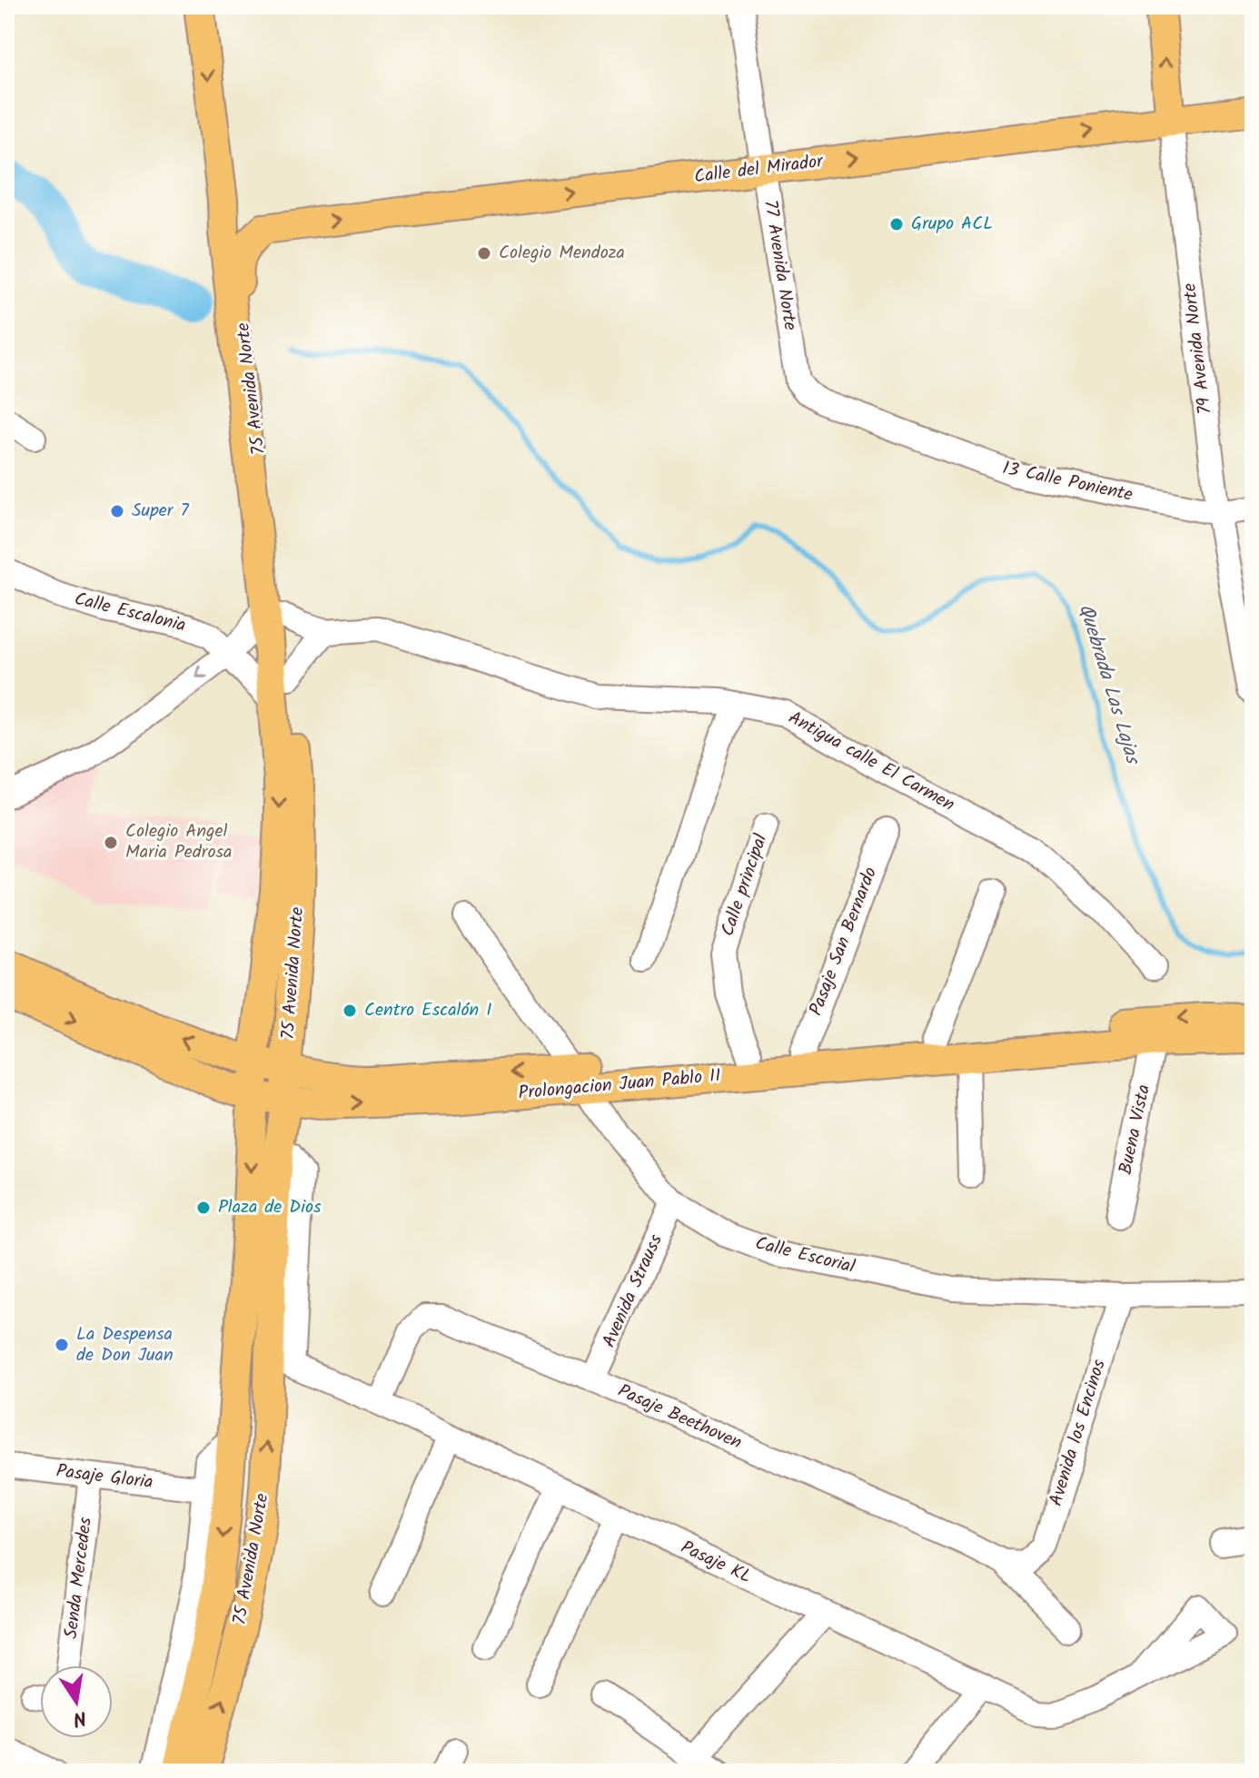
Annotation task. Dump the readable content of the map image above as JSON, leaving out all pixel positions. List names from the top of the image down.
{
  "streets": {
    "main road": [
      "Calle del Mirador",
      "79 Avenida Norte",
      "75 Avenida Norte",
      "Prolongacion Juan Pablo II"
    ],
    "street": [
      "77 Avenida Norte",
      "13 Calle Poniente",
      "Calle Escalonia",
      "Antigua calle El Carmen",
      "Calle principal",
      "Pasaje San Bernardo",
      "Buena Vista",
      "Calle Escorial",
      "Avenida Strauss",
      "Pasaje Beethoven",
      "Avenida los Encinos",
      "Pasaje Gloria",
      "Pasaje KL",
      "Senda Mercedes"
    ]
  },
  "crossings": [
    ["Calle del Mirador", "77 Avenida Norte"],
    ["Calle del Mirador", "79 Avenida Norte"],
    ["Calle del Mirador", "75 Avenida Norte"],
    ["77 Avenida Norte", "13 Calle Poniente"],
    ["79 Avenida Norte", "13 Calle Poniente"],
    ["75 Avenida Norte", "Calle Escalonia"],
    ["75 Avenida Norte", "Prolongacion Juan Pablo II"],
    ["75 Avenida Norte", "Pasaje KL"],
    ["Calle principal", "Prolongacion Juan Pablo II"],
    ["Pasaje San Bernardo", "Prolongacion Juan Pablo II"],
    ["Prolongacion Juan Pablo II", "Buena Vista"],
    ["Prolongacion Juan Pablo II", "Calle Escorial"],
    ["Calle Escorial", "Avenida Strauss"],
    ["Calle Escorial", "Avenida los Encinos"],
    ["Avenida Strauss", "Pasaje Beethoven"],
    ["Pasaje Beethoven", "Avenida los Encinos"],
    ["Pasaje Beethoven", "Pasaje KL"],
    ["Pasaje Gloria", "Senda Mercedes"]
  ],
  "one_way": ["Calle del Mirador"],
  "water": ["Quebrada Las Lajas"],
  "places": [
    "Grupo ACL",
    "Colegio Mendoza",
    "Super 7",
    "Colegio Angel Maria Pedrosa",
    "Centro Escalón I",
    "Plaza de Dios",
    "La Despensa de Don Juan"
  ],
  "north": "bottom"
}
